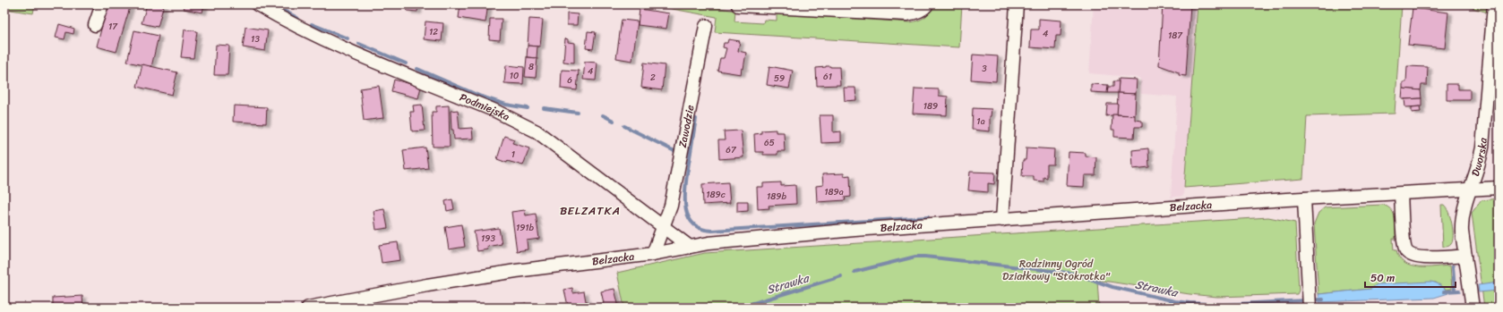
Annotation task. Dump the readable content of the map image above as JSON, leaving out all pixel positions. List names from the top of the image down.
{
  "streets": {
    "street": [
      "Podmiejska",
      "Zawodzie",
      "Dworska",
      "Belzacka"
    ]
  },
  "crossings": [
    ["Podmiejska", "Zawodzie"],
    ["Podmiejska", "Belzacka"],
    ["Zawodzie", "Belzacka"],
    ["Dworska", "Belzacka"]
  ],
  "districts": ["BELZATKA"],
  "water": ["Strawka"],
  "parks": ["Rodzinny Ogród Działkowy \"Stokrotka\""],
  "house_numbers": [
    "17",
    "12",
    "4",
    "187",
    "13",
    "8",
    "3",
    "4",
    "10",
    "61",
    "2",
    "59",
    "6",
    "189",
    "1a",
    "65",
    "67",
    "1",
    "189a",
    "189c",
    "189b",
    "191b",
    "193"
  ],
  "scale_bar": "50 m"
}
